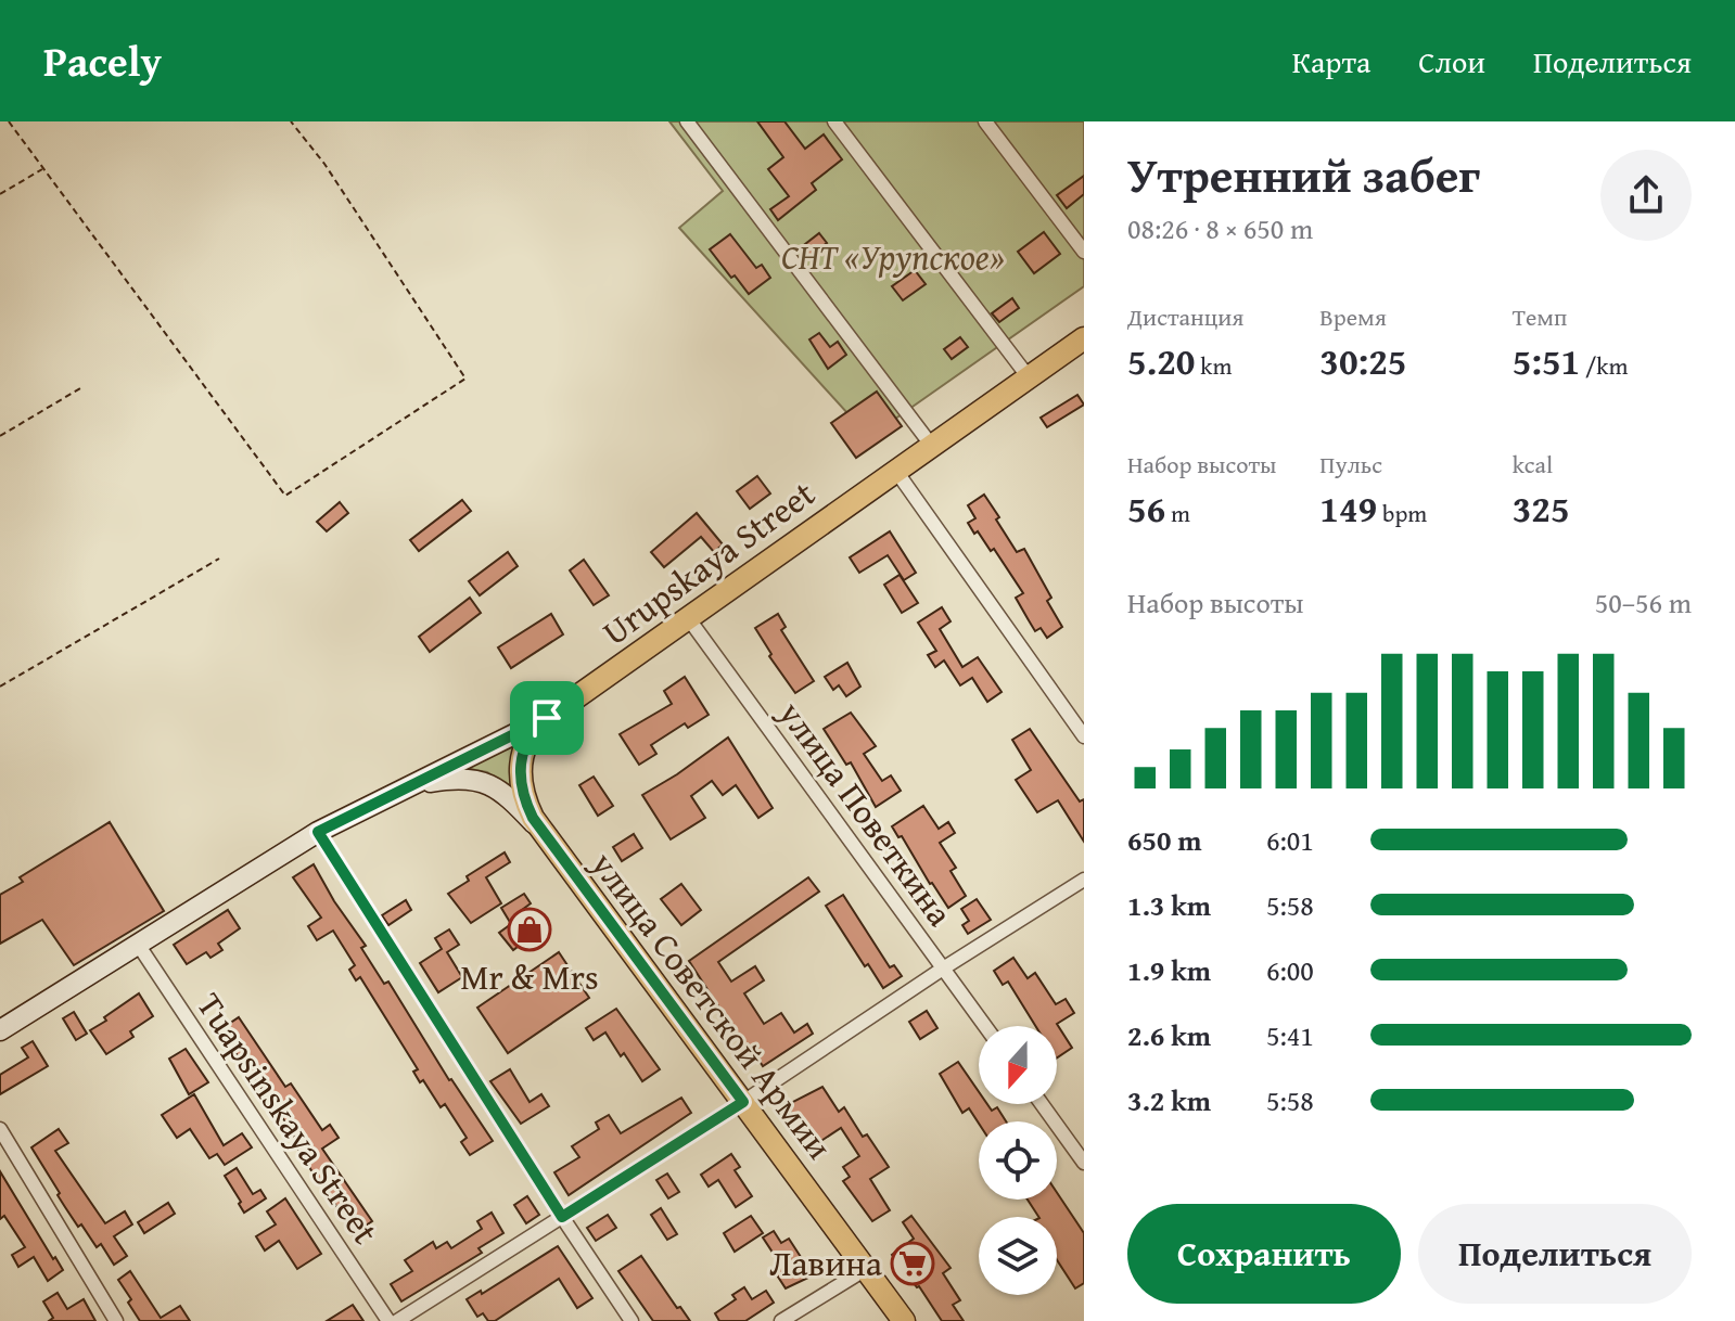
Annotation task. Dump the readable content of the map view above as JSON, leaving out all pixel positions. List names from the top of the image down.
{
  "streets": {
    "main road": ["Urupskaya Street", "улица Советской Армии"],
    "street": ["улица Поветкина", "Tuapsinskaya Street"]
  },
  "crossings": [
    ["Urupskaya Street", "улица Поветкина"],
    ["Urupskaya Street", "улица Советской Армии"],
    ["Urupskaya Street", "Tuapsinskaya Street"]
  ],
  "parks": ["СНТ «Урупское»"],
  "places": {
    "shop": ["Mr & Mrs"],
    "supermarket": ["Лавина"]
  },
  "north": "bottom",
  "page": {
    "header": "Pacely",
    "nav": ["Карта", "Слои", "Поделиться"],
    "heading": ["Утренний забег", "08:26 · 8 × 650 m"],
    "stats": [
      ["Дистанция", "5.20 km"],
      ["Время", "30:25"],
      ["Темп", "5:51 /km"],
      ["Набор высоты", "56 m"],
      ["Пульс", "149 bpm"],
      ["kcal", "325"]
    ],
    "chart": ["Набор высоты", "50–56 m"],
    "list": [
      {
        "name": "650 m",
        "note": "6:01"
      },
      {
        "name": "1.3 km",
        "note": "5:58"
      },
      {
        "name": "1.9 km",
        "note": "6:00"
      },
      {
        "name": "2.6 km",
        "note": "5:41"
      },
      {
        "name": "3.2 km",
        "note": "5:58"
      }
    ],
    "buttons": ["Сохранить", "Поделиться"]
  }
}
